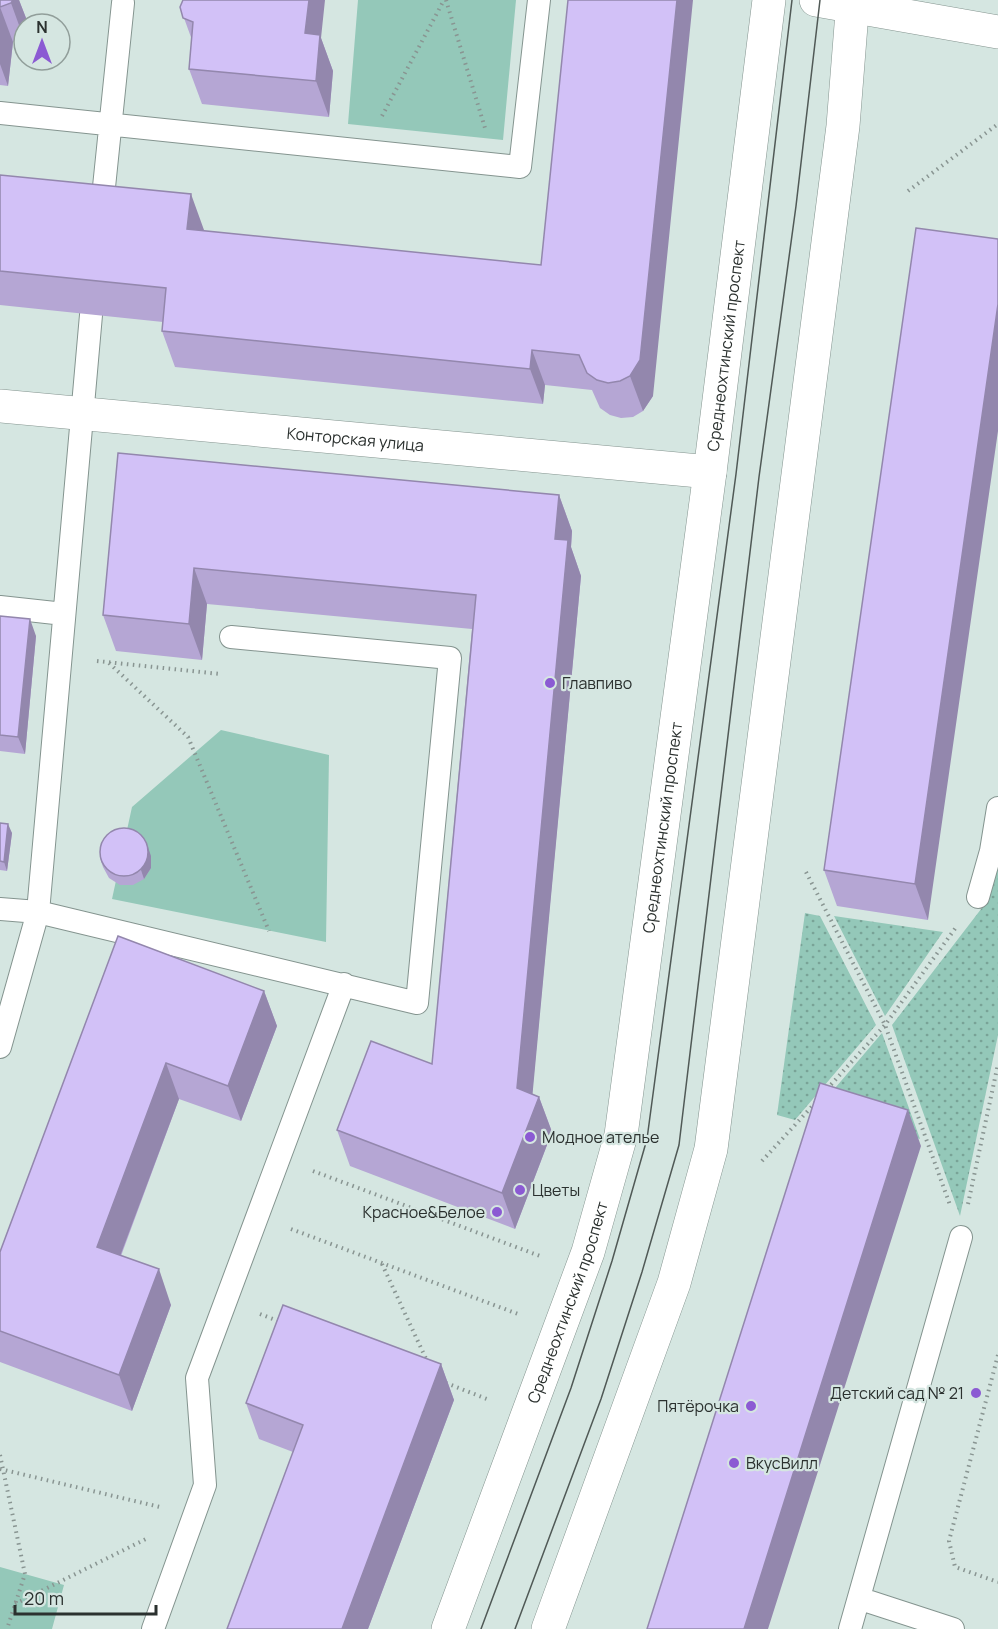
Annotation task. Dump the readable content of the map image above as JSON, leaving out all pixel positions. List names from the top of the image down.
{
  "streets": {
    "main road": ["Среднеохтинский проспект", "Конторская улица"]
  },
  "crossings": [
    ["Среднеохтинский проспект", "Конторская улица"]
  ],
  "places": [
    "Главпиво",
    "Модное ателье",
    "Цветы",
    "Красное&Белое",
    "Детский сад № 21",
    "Пятёрочка",
    "ВкусВилл"
  ],
  "scale_bar": "20 m",
  "north": "top"
}
